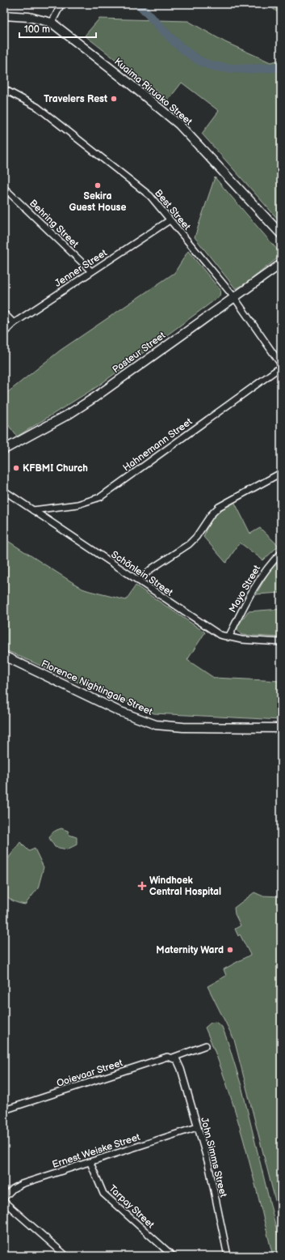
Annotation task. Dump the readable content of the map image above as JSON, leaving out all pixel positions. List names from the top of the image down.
{
  "streets": {
    "main road": ["Kuaima Riruako Street", "Pasteur Street", "Florence Nightingale Street"],
    "street": [
      "Best Street",
      "Behring Street",
      "Jenner Street",
      "Hahnemann Street",
      "Schönlein Street",
      "Mayo Street",
      "Ooievaar Street",
      "Ernest Weiske Street",
      "John Simms Street",
      "Tarpay Street"
    ]
  },
  "crossings": [
    ["Best Street", "Jenner Street"],
    ["Best Street", "Pasteur Street"],
    ["Best Street", "Hahnemann Street"],
    ["Behring Street", "Jenner Street"],
    ["Hahnemann Street", "Schönlein Street"],
    ["Schönlein Street", "Mayo Street"],
    ["Ooievaar Street", "John Simms Street"],
    ["Ernest Weiske Street", "John Simms Street"],
    ["Ernest Weiske Street", "Tarpay Street"]
  ],
  "places": {
    "other": [
      "Travelers Rest",
      "Sekira Guest House",
      "KFBMI Church",
      "Maternity Ward"
    ],
    "health": ["Windhoek Central Hospital"]
  },
  "scale_bar": "100 m"
}
